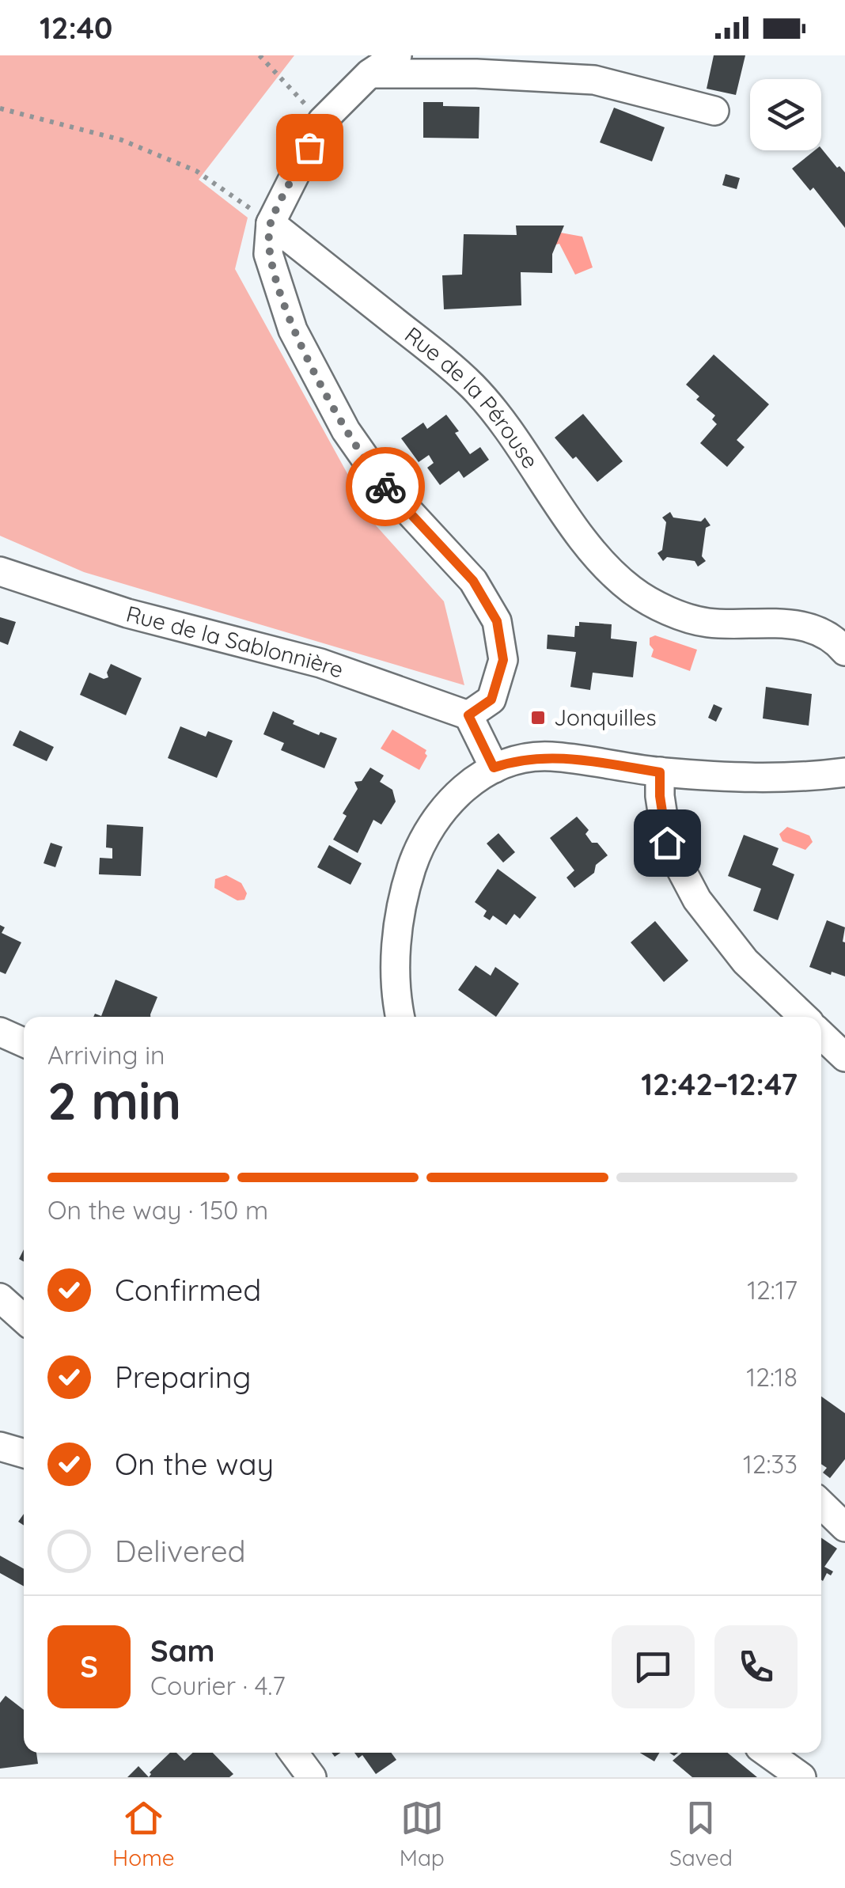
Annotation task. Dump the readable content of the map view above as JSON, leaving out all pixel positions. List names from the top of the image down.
{
  "streets": {
    "street": ["Rue de la Pérouse", "Rue de la Sablonnière"]
  },
  "places": {
    "transit": ["Jonquilles"]
  },
  "page": {
    "status": "12:40",
    "heading": ["2 min", "Arriving in", "12:42–12:47"],
    "panel": ["Sam", "Courier · 4.7"],
    "bar": "On the way · 150 m",
    "list": [
      ["Confirmed", "12:17"],
      ["Preparing", "12:18"],
      ["On the way", "12:33"],
      "Delivered"
    ],
    "round": "S",
    "tabs": ["Home", "Map", "Saved"]
  }
}
